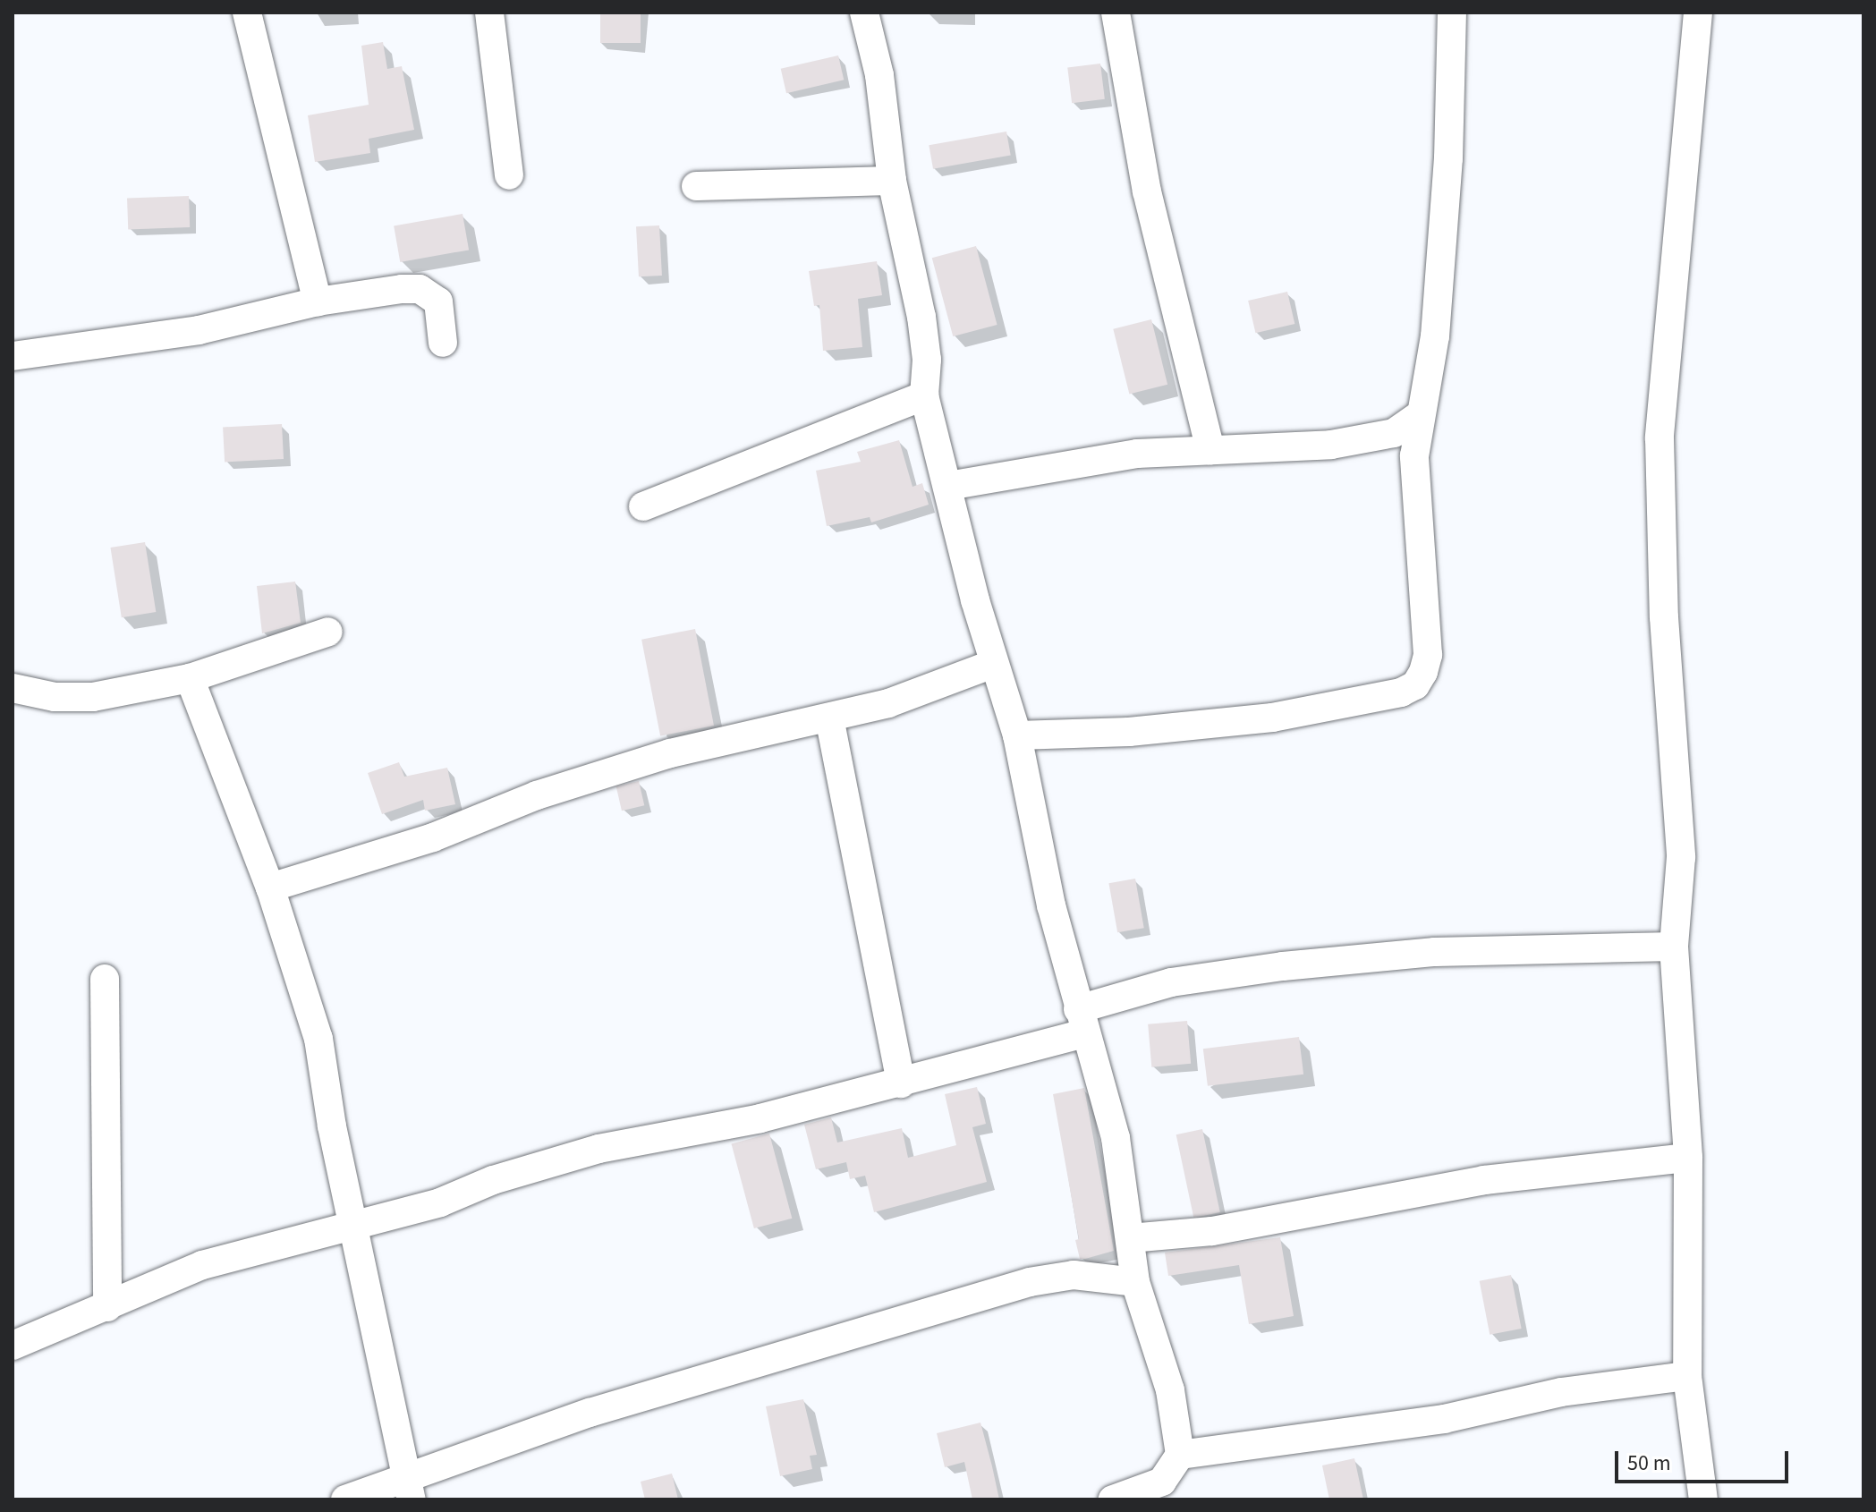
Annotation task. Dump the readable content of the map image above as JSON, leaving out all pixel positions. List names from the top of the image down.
{
  "scale_bar": "50 m"
}
